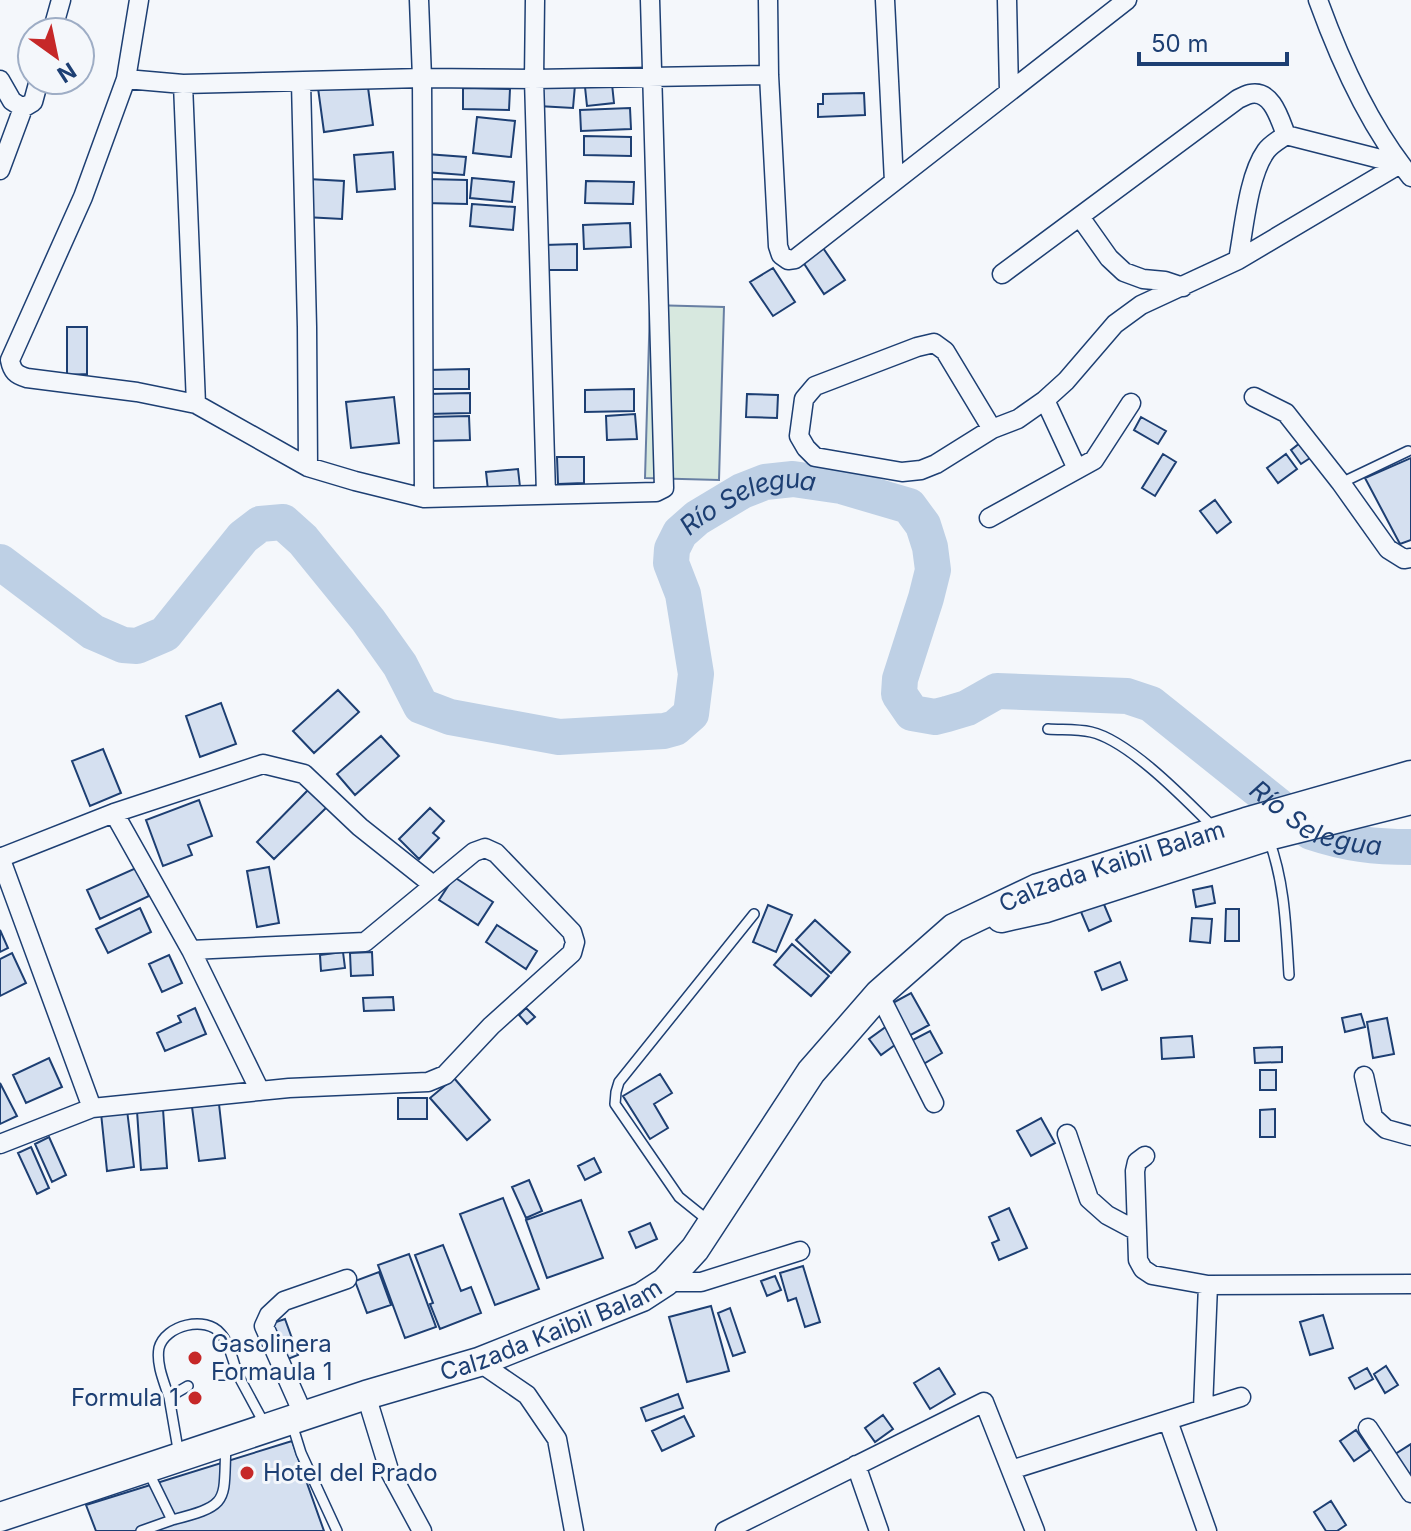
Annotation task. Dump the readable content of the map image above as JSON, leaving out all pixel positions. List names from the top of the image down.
{
  "streets": {
    "main road": ["Calzada Kaibil Balam"]
  },
  "water": ["Río Selegua"],
  "places": ["Gasolinera Formaula 1", "Formula 1", "Hotel del Prado"],
  "scale_bar": "50 m",
  "north": "bottom right"
}
